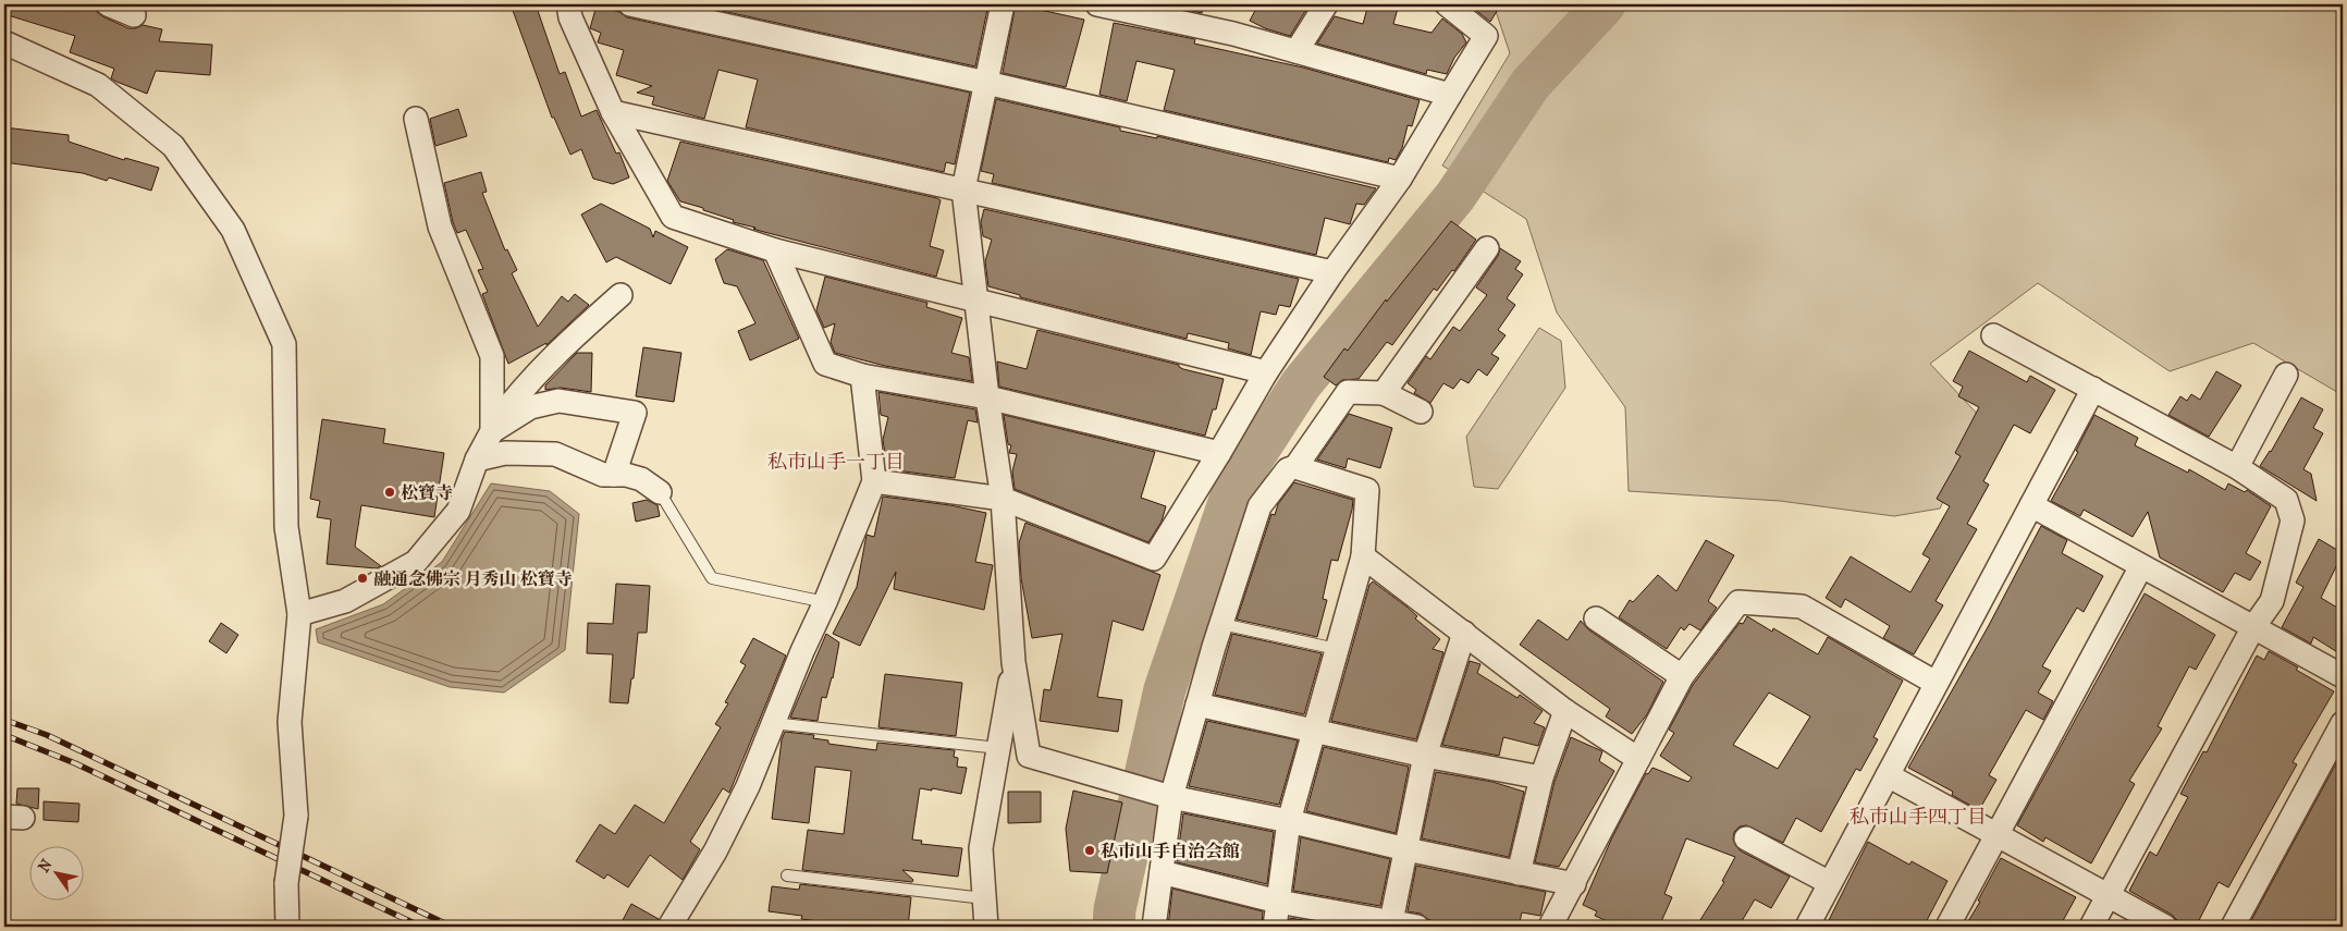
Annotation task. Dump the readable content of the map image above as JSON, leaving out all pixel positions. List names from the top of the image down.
{
  "districts": ["私市山手一丁目", "私市山手四丁目"],
  "places": ["松寶寺", "融通念佛宗 月秀山 松寶寺", "私市山手自治会館"],
  "north": "top left"
}
